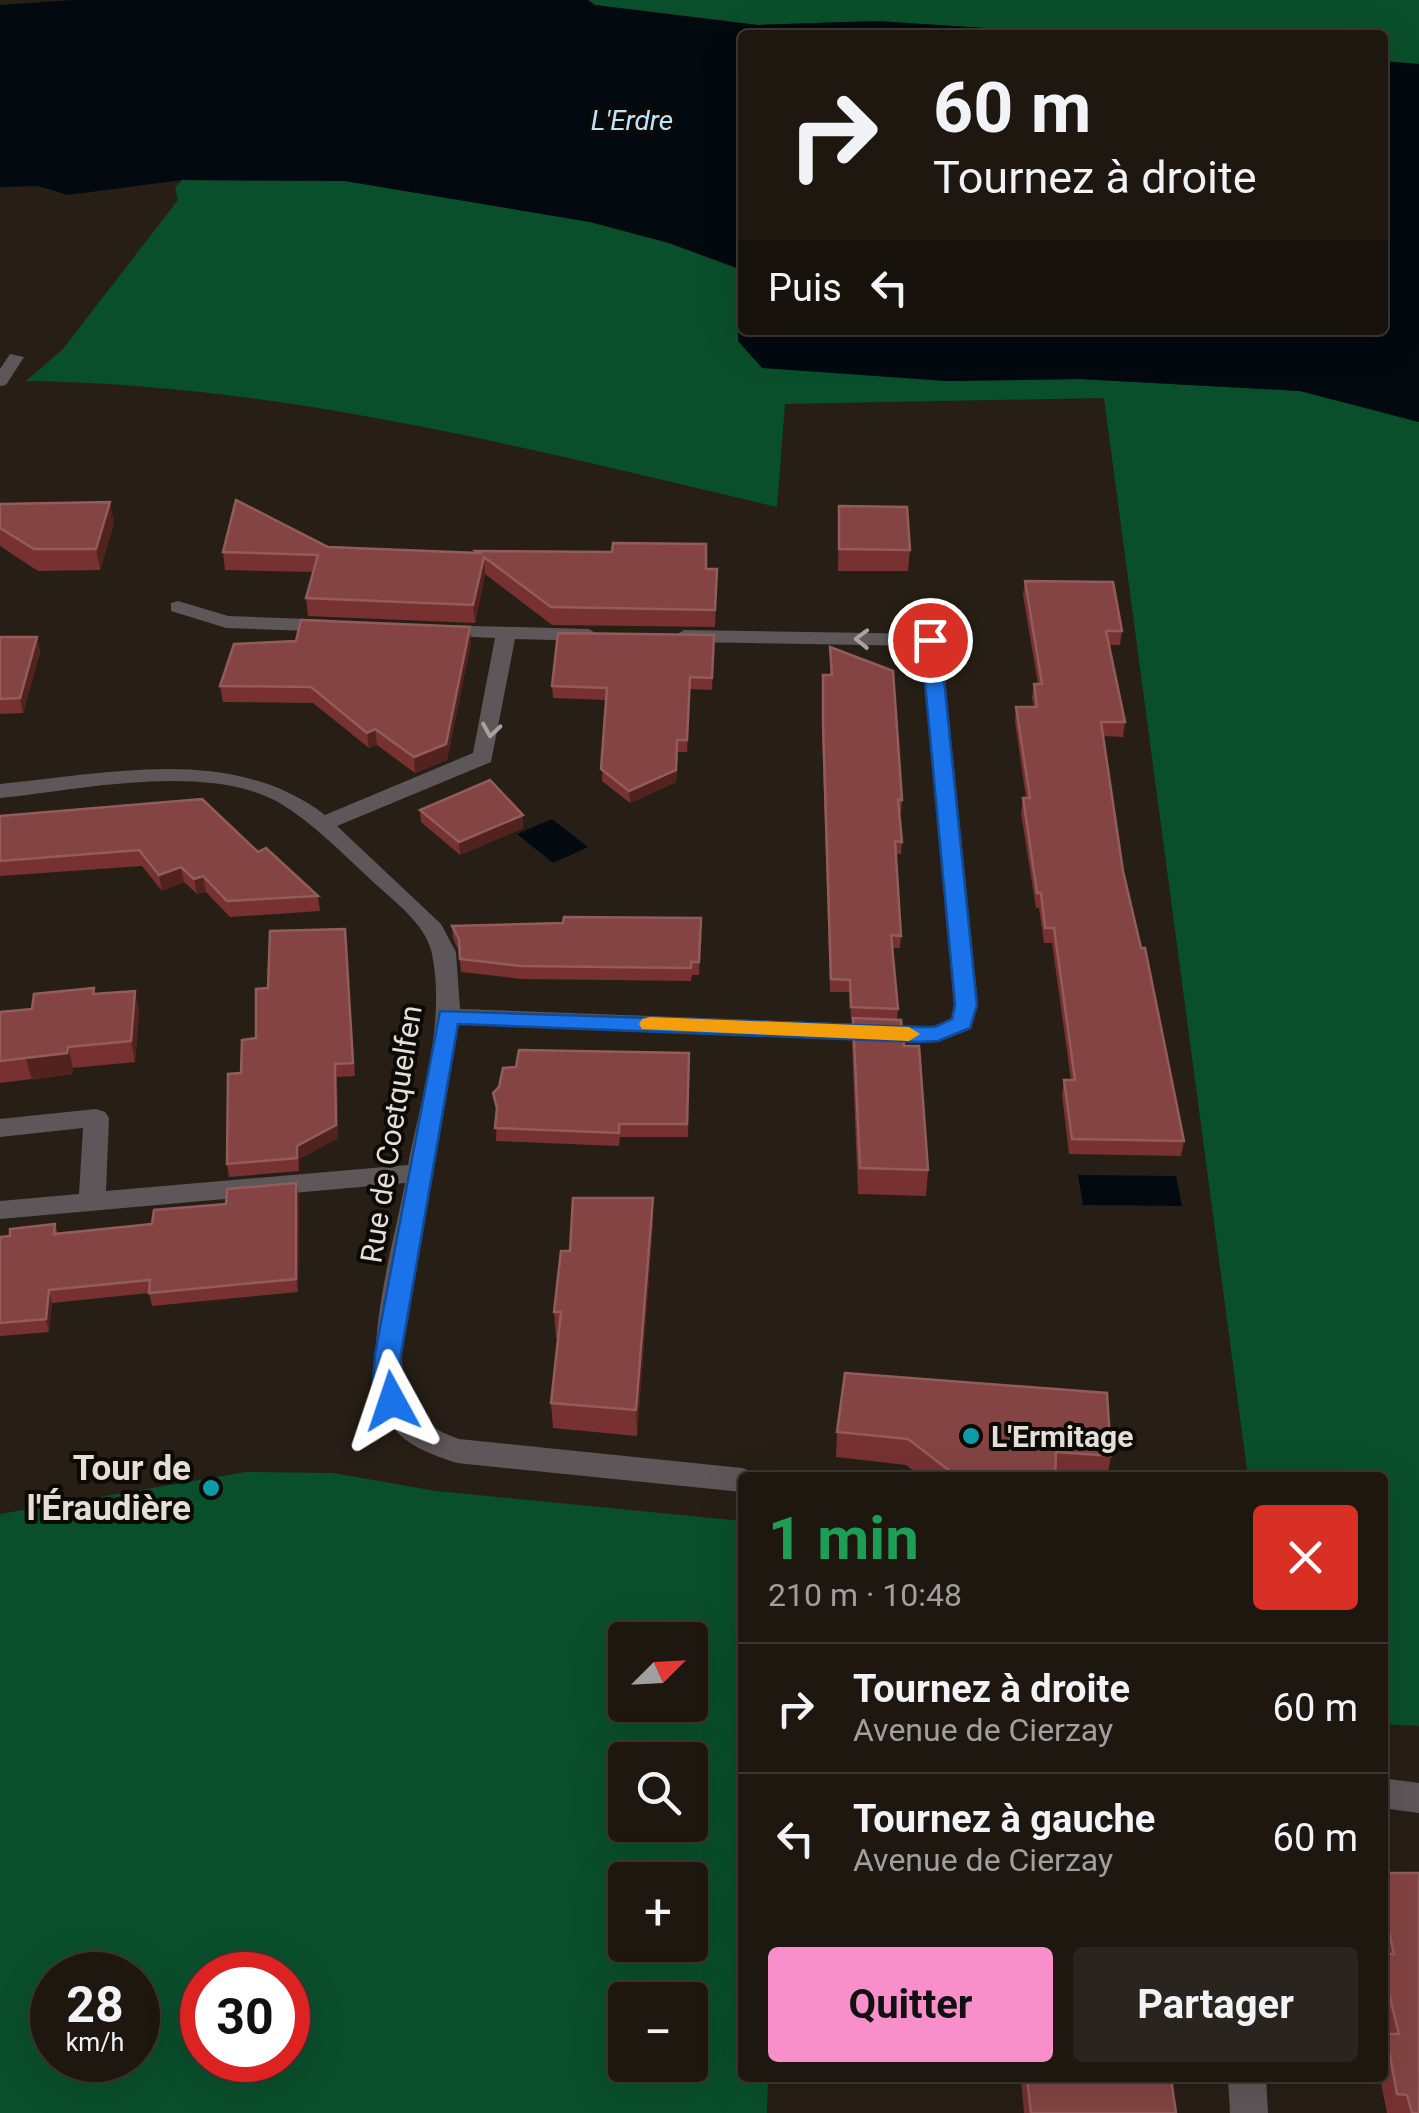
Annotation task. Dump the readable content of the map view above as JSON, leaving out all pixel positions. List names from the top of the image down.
{
  "streets": {
    "street": ["Rue de Coetquelfen"]
  },
  "water": ["L'Erdre"],
  "places": ["L'Ermitage", "Tour de l'Éraudière"],
  "north": "top right",
  "page": {
    "turn": ["60 m", "Tournez à droite"],
    "then": "Puis",
    "heading": ["1 min", "210 m · 10:48"],
    "map_buttons": ["+", "−"],
    "list": [
      {
        "name": "Tournez à droite",
        "note": "Avenue de Cierzay",
        "value": "60 m"
      },
      {
        "name": "Tournez à gauche",
        "note": "Avenue de Cierzay",
        "value": "60 m"
      }
    ],
    "buttons": ["Quitter", "Partager"],
    "speed": "28 km/h",
    "limit": "30"
  }
}
